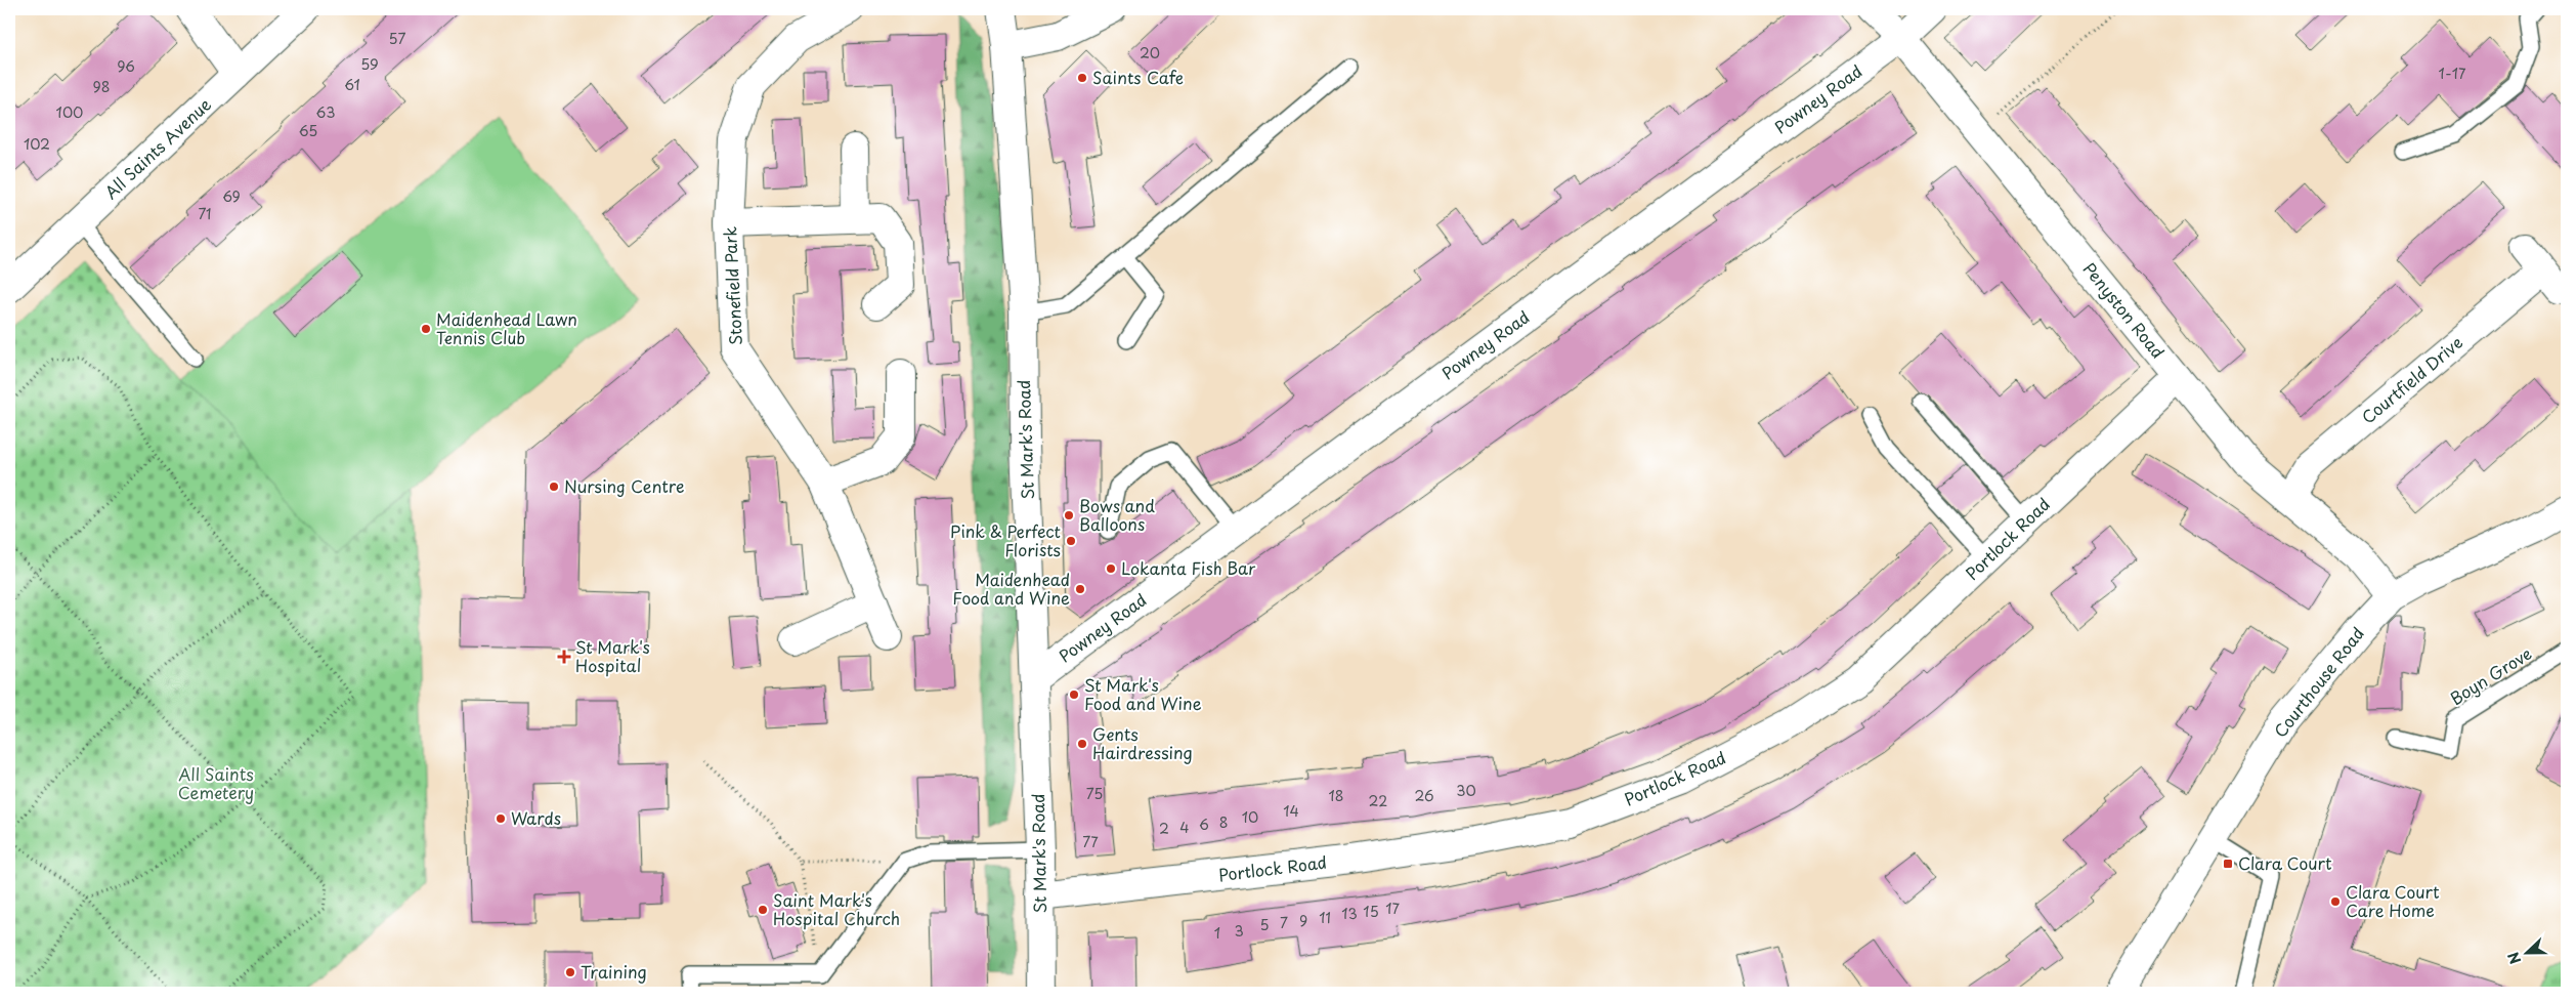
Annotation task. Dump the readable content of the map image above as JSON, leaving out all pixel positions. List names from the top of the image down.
{
  "streets": {
    "street": [
      "Powney Road",
      "All Saints Avenue",
      "Stonefield Park",
      "Penyston Road",
      "Courtfield Drive",
      "St Mark's Road",
      "Portlock Road",
      "Courthouse Road"
    ],
    "lane": ["Boyn Grove"]
  },
  "crossings": [
    ["Powney Road", "Penyston Road"],
    ["Powney Road", "St Mark's Road"],
    ["Penyston Road", "Courtfield Drive"],
    ["Penyston Road", "Portlock Road"],
    ["Penyston Road", "Courthouse Road"],
    ["St Mark's Road", "Portlock Road"]
  ],
  "parks": ["All Saints Cemetery"],
  "places": {
    "other": [
      "Saints Cafe",
      "Maidenhead Lawn Tennis Club",
      "Nursing Centre",
      "Bows and Balloons",
      "Pink & Perfect Florists",
      "Lokanta Fish Bar",
      "Maidenhead Food and Wine",
      "St Mark's Food and Wine",
      "Gents Hairdressing",
      "Wards",
      "Clara Court Care Home",
      "Saint Mark's Hospital Church",
      "Training"
    ],
    "health": ["St Mark's Hospital"],
    "transit": ["Clara Court"]
  },
  "house_numbers": [
    "57",
    "20",
    "59",
    "96",
    "1-17",
    "61",
    "98",
    "100",
    "63",
    "65",
    "102",
    "69",
    "71",
    "30",
    "75",
    "18",
    "26",
    "22",
    "14",
    "10",
    "8",
    "6",
    "4",
    "2",
    "77",
    "17",
    "15",
    "13",
    "11",
    "9",
    "7",
    "5",
    "3",
    "1"
  ],
  "north": "left"
}
